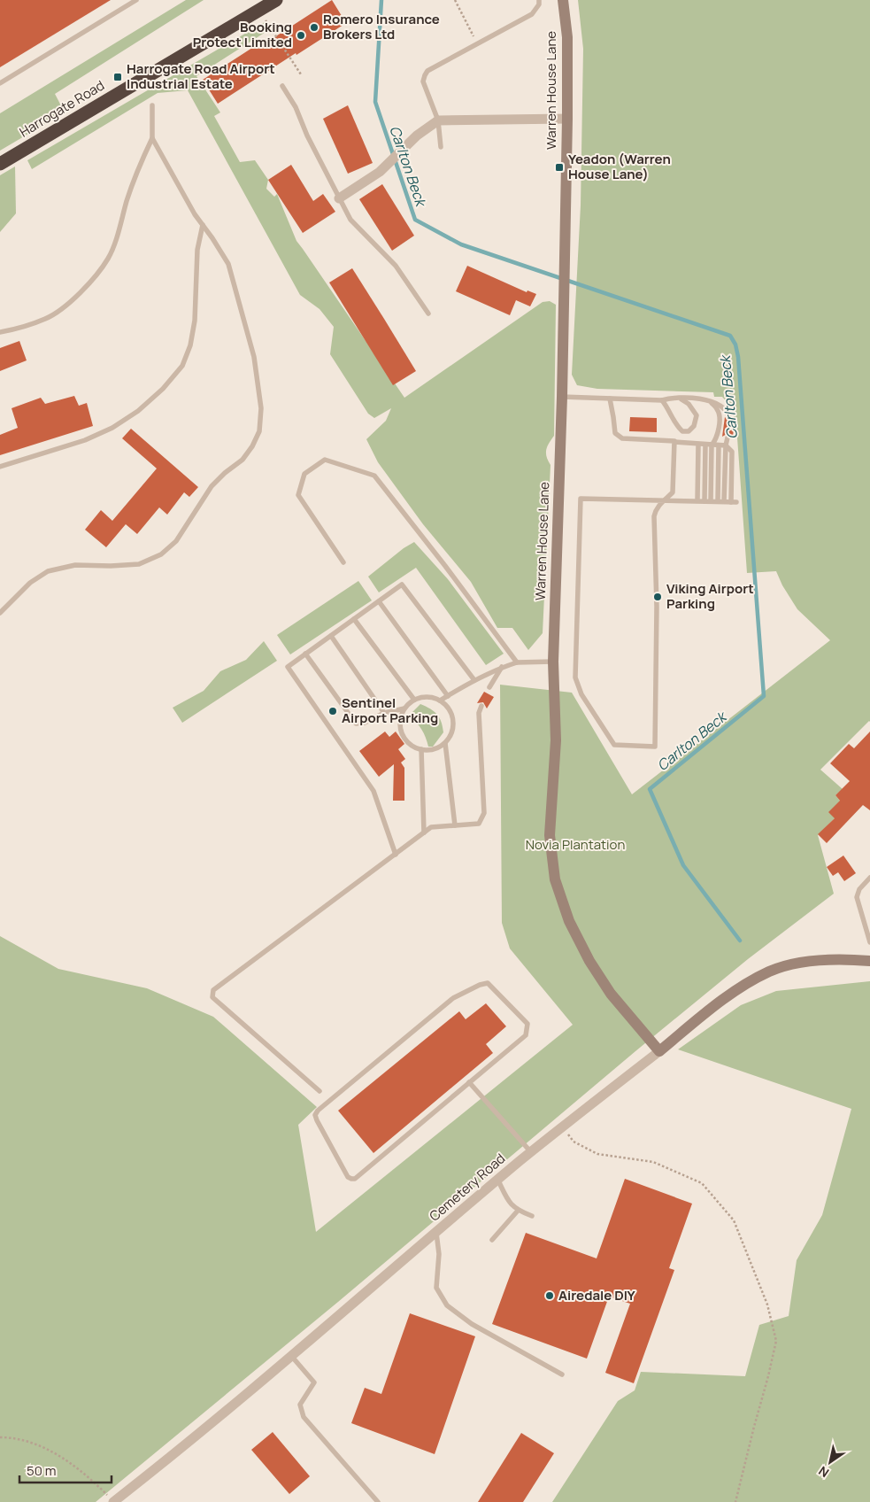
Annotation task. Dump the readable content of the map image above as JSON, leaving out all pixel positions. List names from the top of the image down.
{
  "streets": {
    "highway": ["Harrogate Road"],
    "street": ["Warren House Lane", "Cemetery Road"]
  },
  "crossings": [
    ["Warren House Lane", "Cemetery Road"]
  ],
  "water": ["Carlton Beck"],
  "parks": ["Novia Plantation"],
  "places": {
    "other": [
      "Romero Insurance Brokers Ltd",
      "Booking Protect Limited",
      "Viking Airport Parking",
      "Sentinel Airport Parking",
      "Airedale DIY"
    ],
    "transit": ["Harrogate Road Airport Industrial Estate", "Yeadon (Warren House Lane)"]
  },
  "scale_bar": "50 m",
  "north": "bottom left"
}
